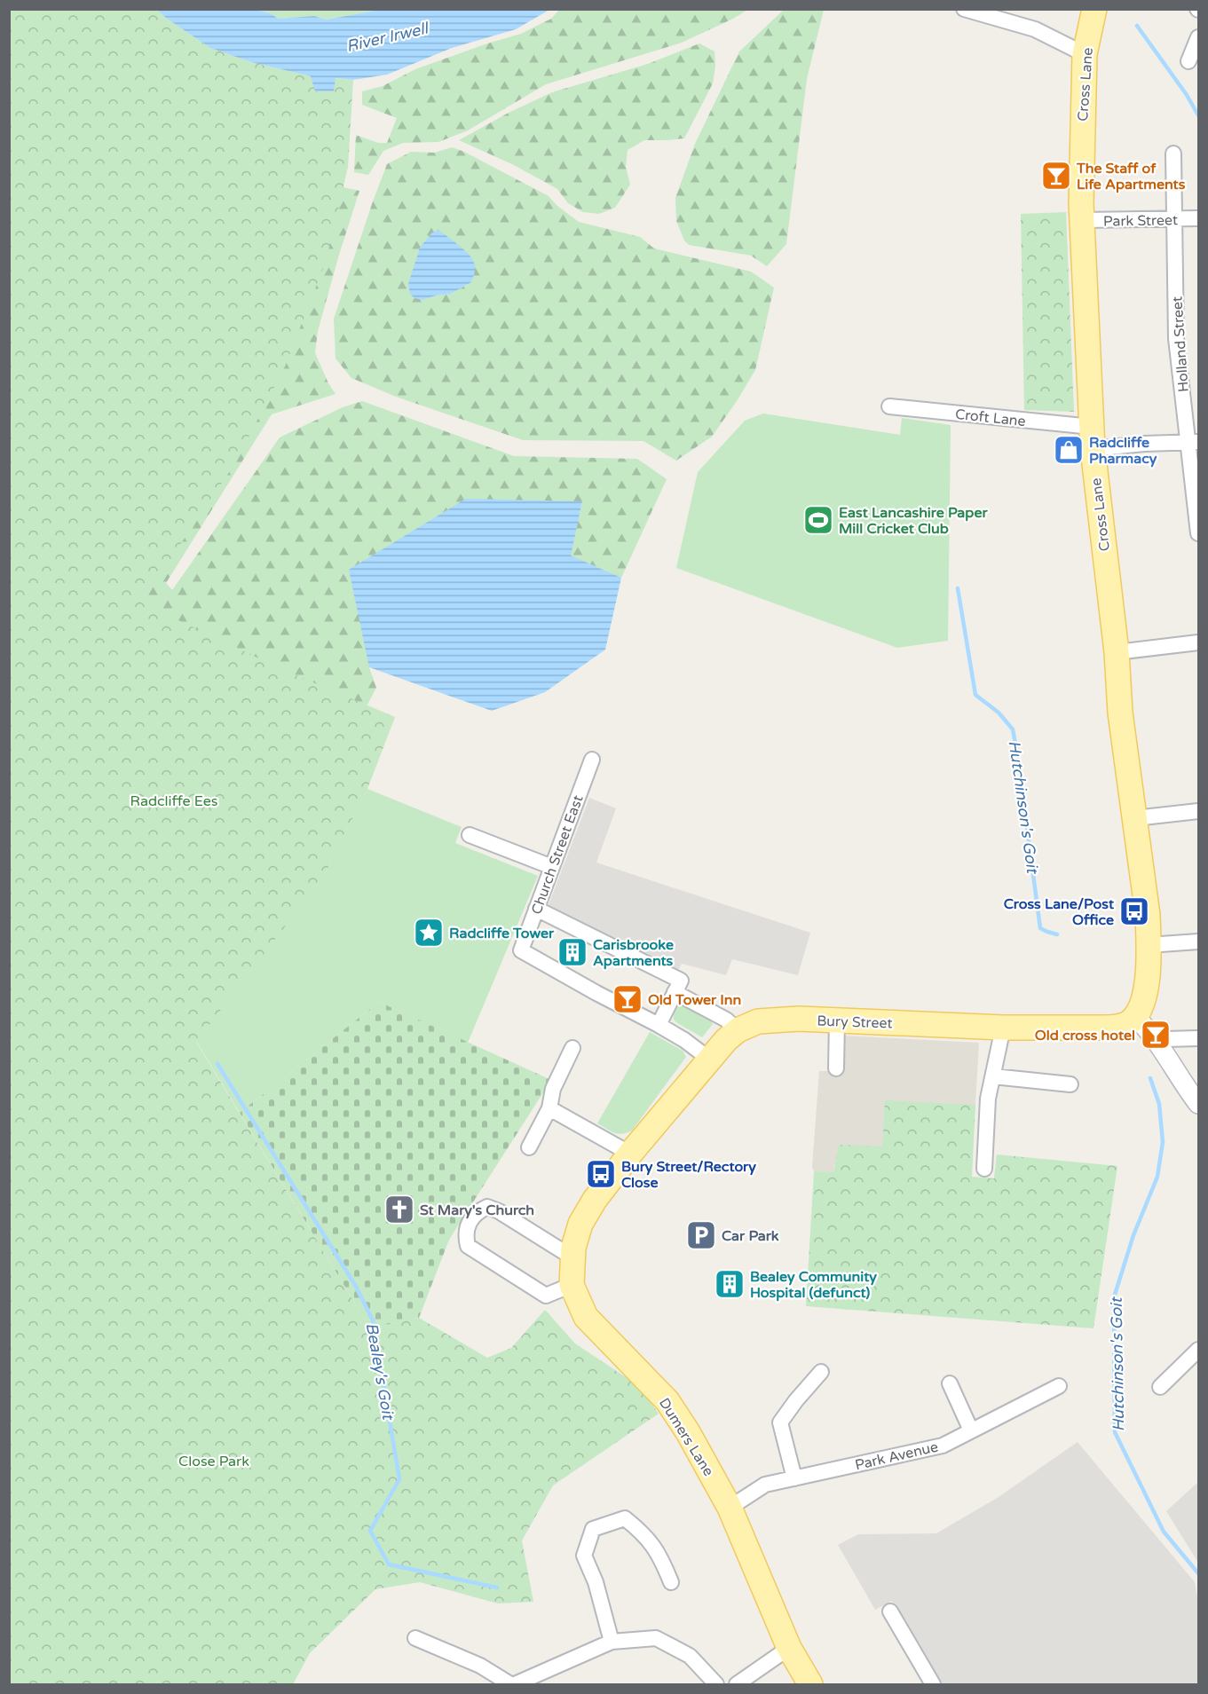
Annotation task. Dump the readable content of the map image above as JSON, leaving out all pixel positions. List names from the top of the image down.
{
  "streets": {
    "main road": ["Cross Lane", "Bury Street", "Dumers Lane"],
    "street": [
      "Park Street",
      "Holland Street",
      "Croft Lane",
      "Church Street East",
      "Park Avenue"
    ]
  },
  "crossings": [
    ["Cross Lane", "Park Street"],
    ["Cross Lane", "Croft Lane"],
    ["Cross Lane", "Bury Street"],
    ["Park Street", "Holland Street"],
    ["Holland Street", "Croft Lane"],
    ["Bury Street", "Dumers Lane"],
    ["Dumers Lane", "Park Avenue"]
  ],
  "water": ["River Irwell", "Hutchinson's Goit", "Bealey's Goit"],
  "parks": ["Radcliffe Ees", "Close Park"],
  "places": {
    "bar": ["The Staff of Life Apartments", "Old Tower Inn", "Old cross hotel"],
    "shop": ["Radcliffe Pharmacy"],
    "sports": ["East Lancashire Paper Mill Cricket Club"],
    "bus stop": ["Cross Lane/Post Office", "Bury Street/Rectory Close"],
    "place": ["Radcliffe Tower"],
    "building": ["Carisbrooke Apartments", "Bealey Community Hospital (defunct)"],
    "church": ["St Mary's Church"],
    "parking": ["Car Park"]
  }
}
